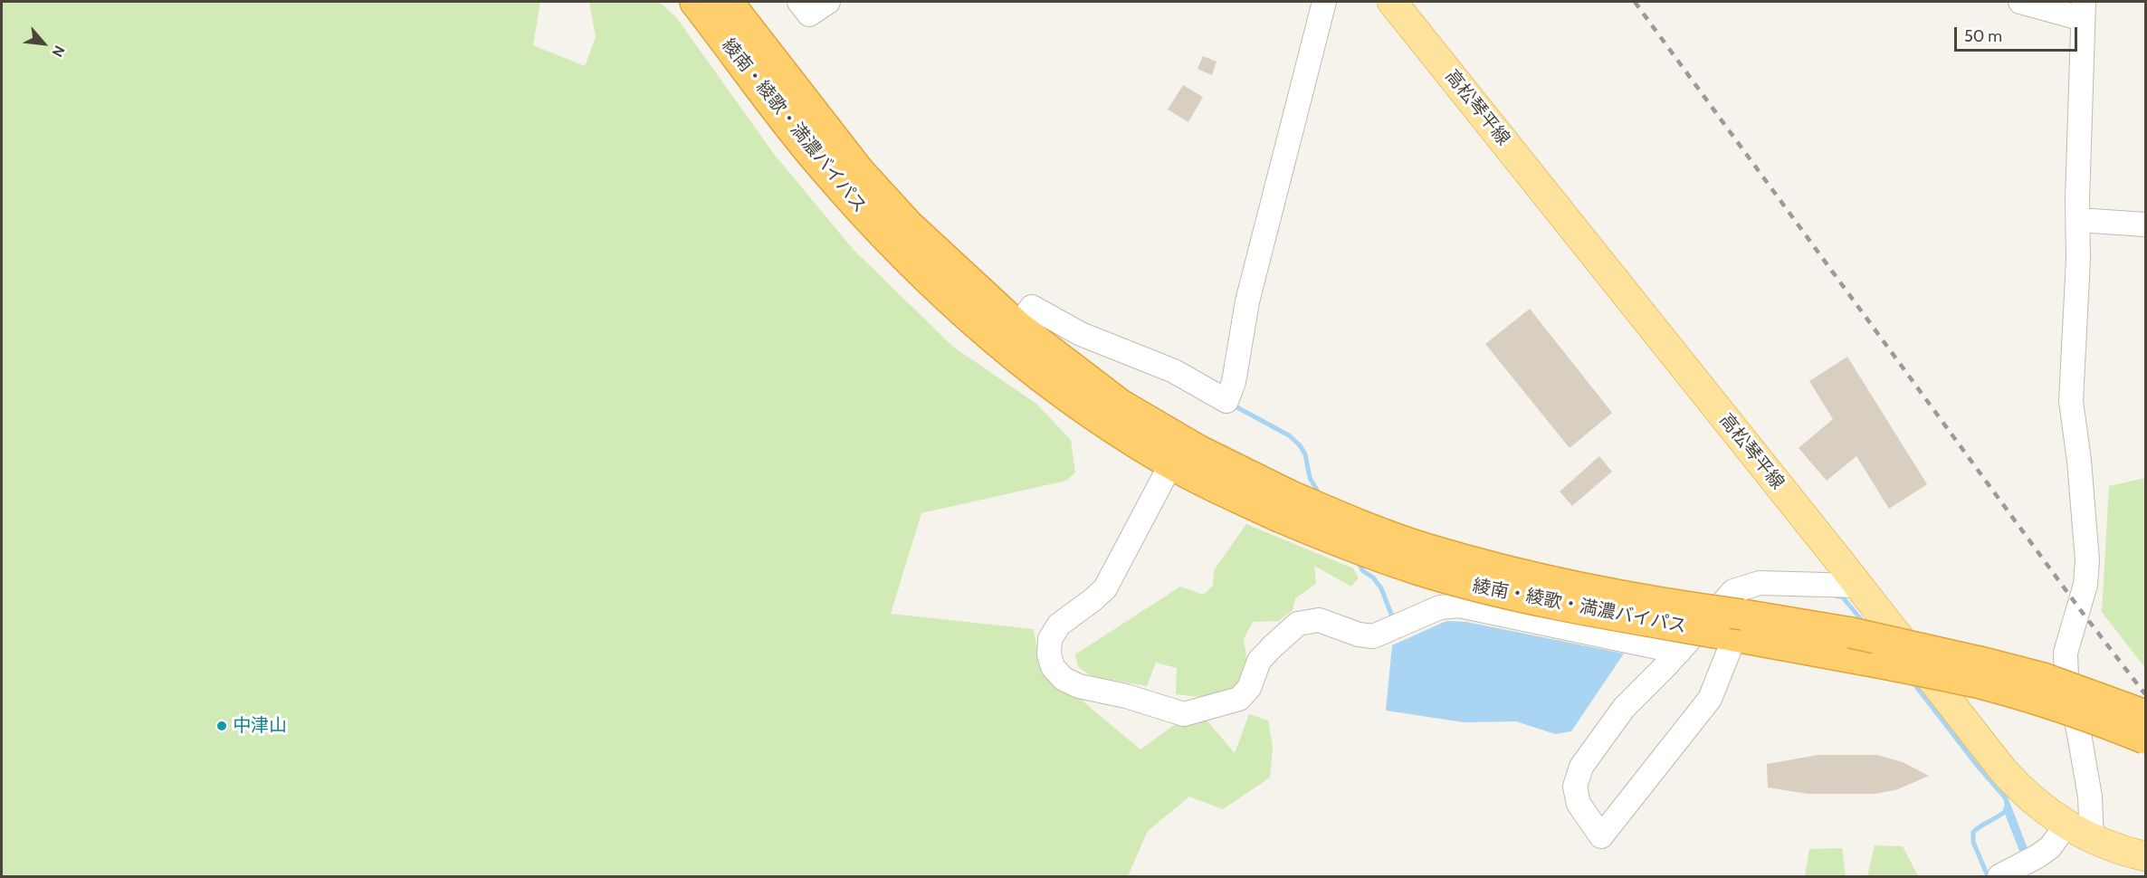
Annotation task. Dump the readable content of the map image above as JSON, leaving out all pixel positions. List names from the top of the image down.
{
  "streets": {
    "highway": ["綾南・綾歌・満濃バイパス"],
    "main road": ["高松琴平線"]
  },
  "places": ["中津山"],
  "scale_bar": "50 m",
  "north": "bottom right"
}
